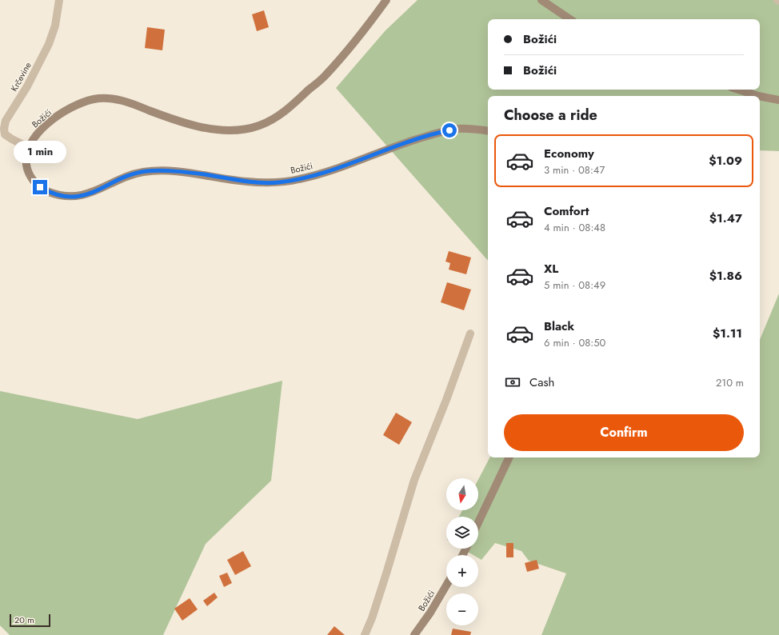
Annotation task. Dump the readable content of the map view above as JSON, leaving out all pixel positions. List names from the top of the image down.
{
  "streets": {
    "main road": ["Božići"],
    "street": ["Krčevine"]
  },
  "crossings": [
    ["Krčevine", "Božići"]
  ],
  "scale_bar": "20 m",
  "north": "bottom",
  "page": {
    "banner": ["Božići", "Božići"],
    "heading": "Choose a ride",
    "list": [
      {
        "name": "Economy",
        "note": "3 min · 08:47",
        "value": "$1.09"
      },
      {
        "name": "Comfort",
        "note": "4 min · 08:48",
        "value": "$1.47"
      },
      {
        "name": "XL",
        "note": "5 min · 08:49",
        "value": "$1.86"
      },
      {
        "name": "Black",
        "note": "6 min · 08:50",
        "value": "$1.11"
      }
    ],
    "bubble": "1 min",
    "pay": ["Cash", "210 m"],
    "buttons": "Confirm",
    "map_buttons": ["+", "−"],
    "scale": "20 m"
  }
}
